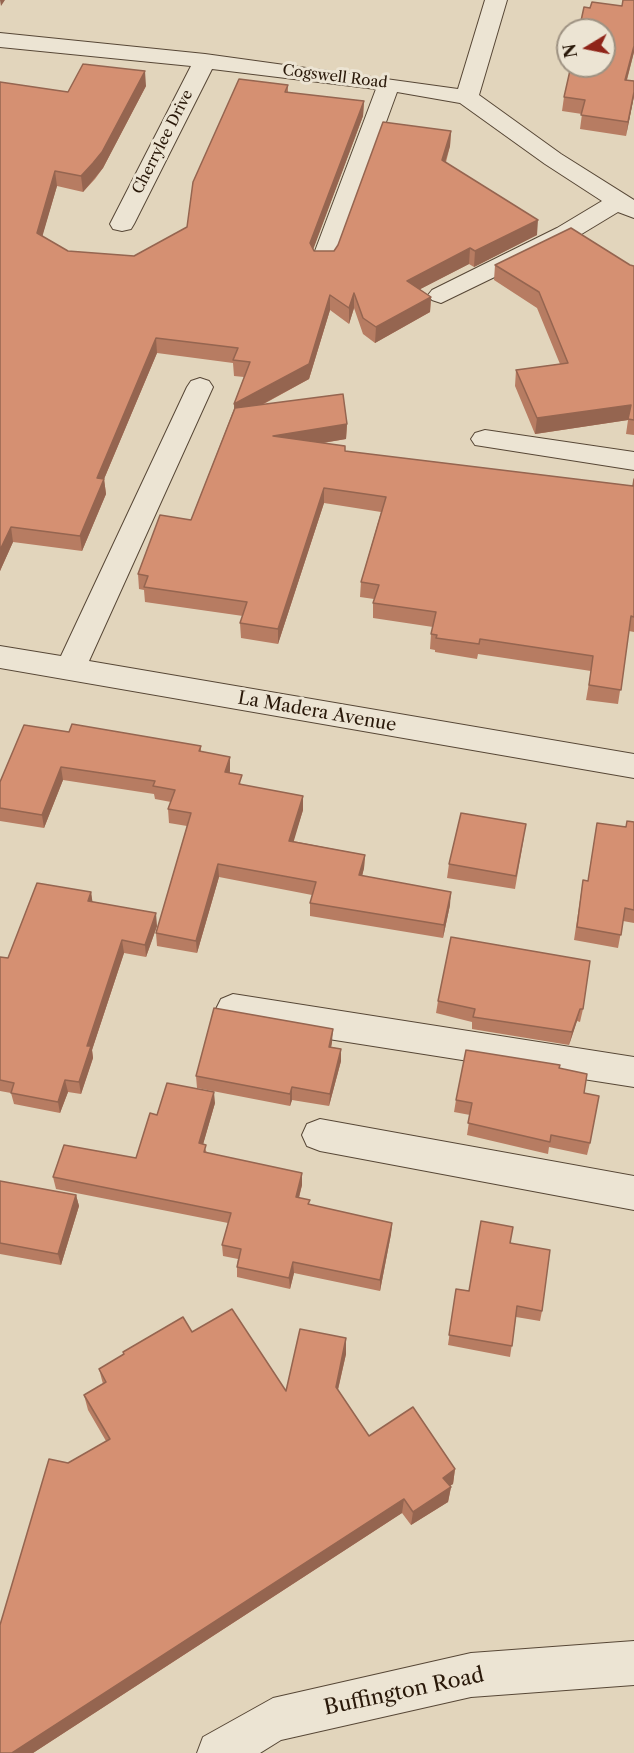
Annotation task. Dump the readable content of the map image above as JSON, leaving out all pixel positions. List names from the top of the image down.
{
  "streets": {
    "street": [
      "Cogswell Road",
      "Cherrylee Drive",
      "La Madera Avenue",
      "Buffington Road"
    ]
  },
  "crossings": [
    ["Cogswell Road", "Cherrylee Drive"]
  ],
  "north": "left"
}
